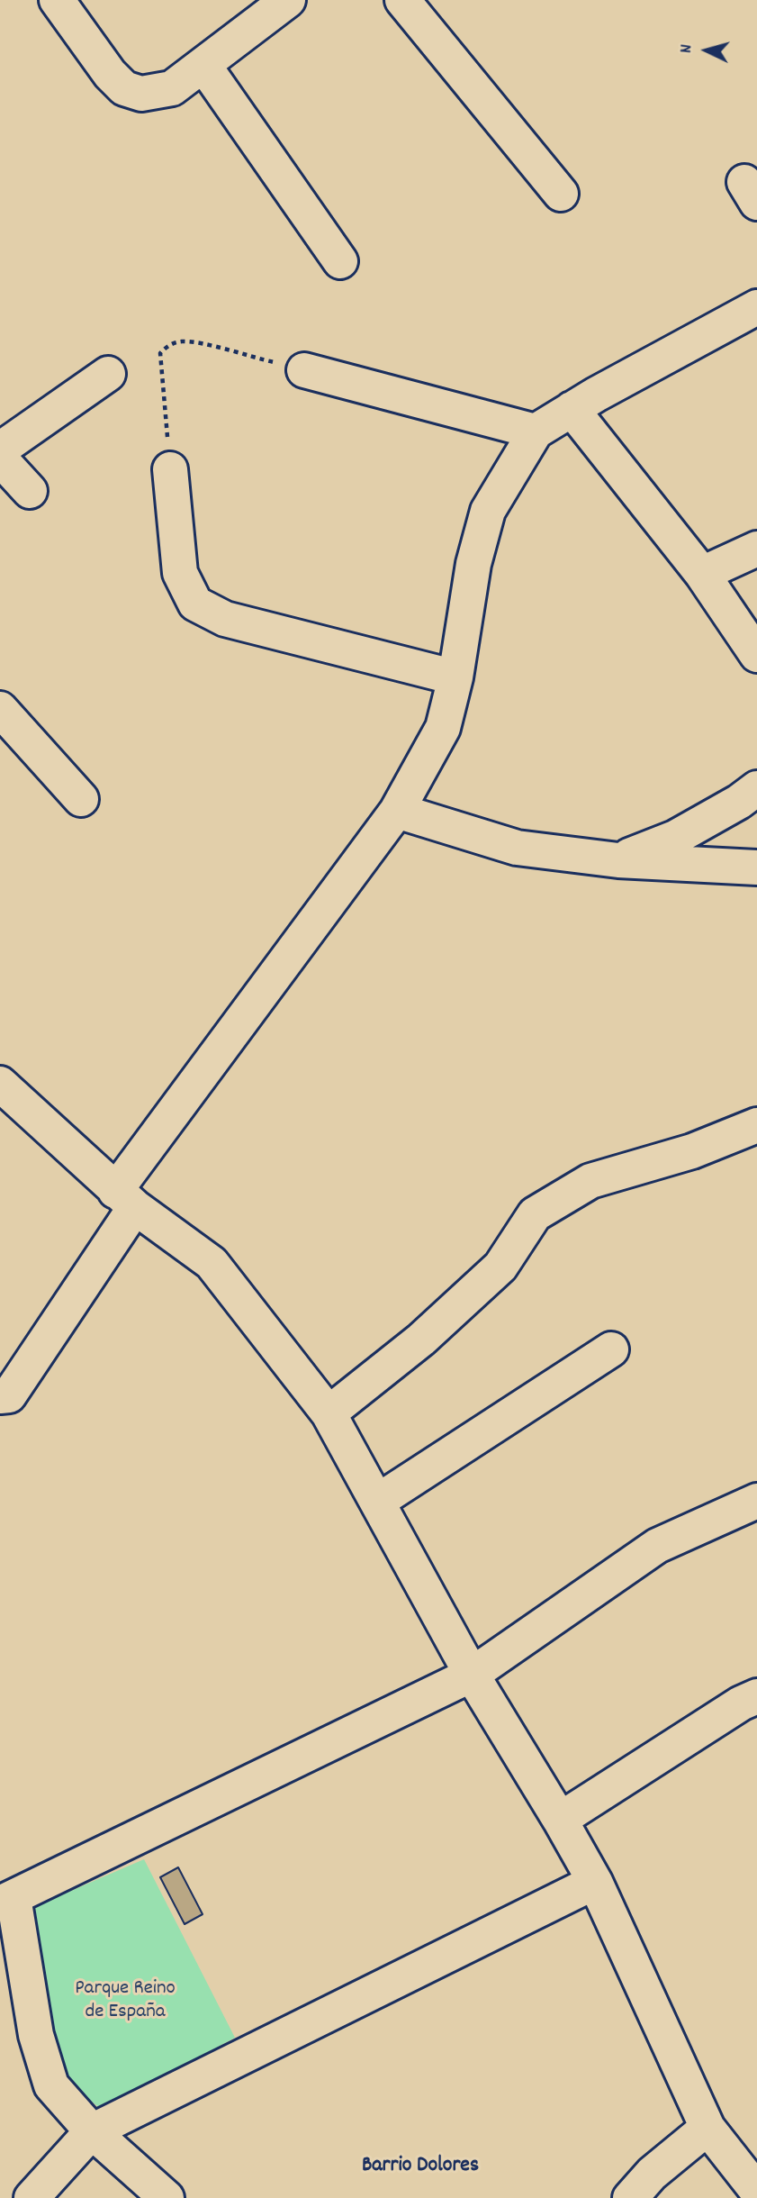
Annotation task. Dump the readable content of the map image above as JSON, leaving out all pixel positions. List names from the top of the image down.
{
  "districts": ["Barrio Dolores"],
  "parks": ["Parque Reino de España"],
  "north": "left"
}
